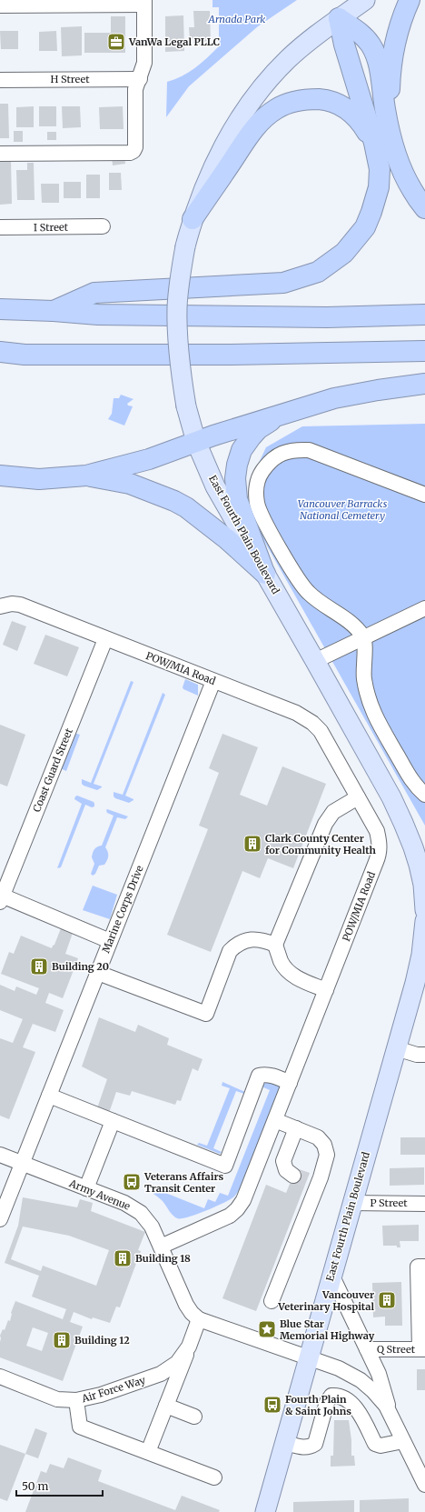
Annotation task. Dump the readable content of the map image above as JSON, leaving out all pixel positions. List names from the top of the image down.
{
  "streets": {
    "main road": ["East Fourth Plain Boulevard"],
    "street": [
      "H Street",
      "I Street",
      "POW/MIA Road",
      "Coast Guard Street",
      "Marine Corps Drive",
      "Army Avenue",
      "P Street",
      "Q Street",
      "Air Force Way"
    ]
  },
  "crossings": [
    ["East Fourth Plain Boulevard", "Army Avenue"],
    ["East Fourth Plain Boulevard", "P Street"],
    ["POW/MIA Road", "Coast Guard Street"],
    ["POW/MIA Road", "Marine Corps Drive"],
    ["POW/MIA Road", "Army Avenue"],
    ["Marine Corps Drive", "Army Avenue"],
    ["Army Avenue", "Air Force Way"]
  ],
  "parks": ["Arnada Park", "Vancouver Barracks National Cemetery"],
  "places": {
    "office": ["VanWa Legal PLLC"],
    "building": [
      "Clark County Center for Community Health",
      "Building 20",
      "Building 18",
      "Vancouver Veterinary Hospital",
      "Building 12"
    ],
    "bus stop": ["Veterans Affairs Transit Center", "Fourth Plain & Saint Johns"],
    "place": ["Blue Star Memorial Highway"]
  },
  "scale_bar": "50 m"
}
